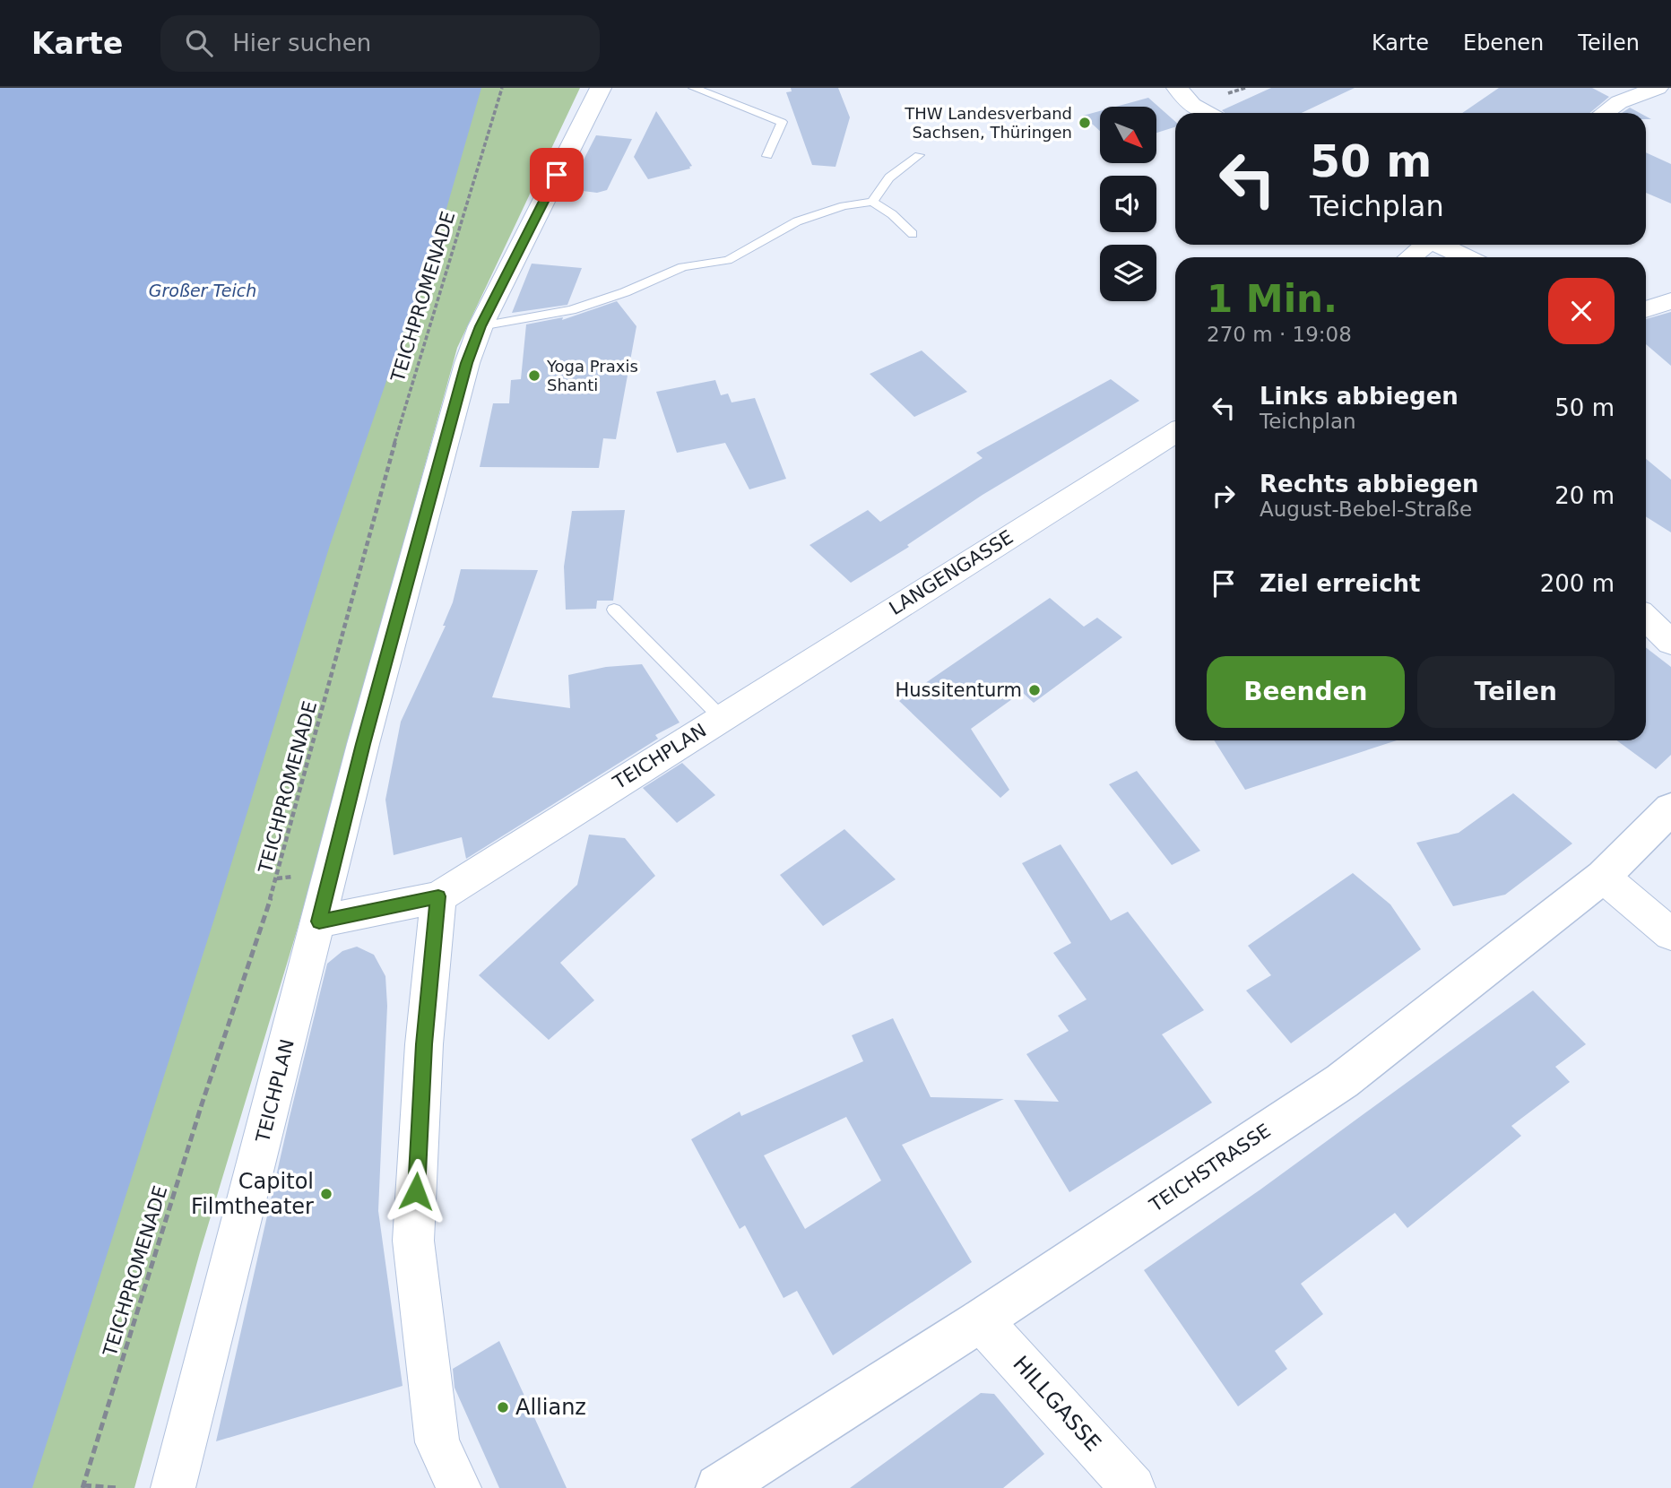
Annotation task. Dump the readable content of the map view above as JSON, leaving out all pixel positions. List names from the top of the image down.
{
  "streets": {
    "street": [
      "LANGENGASSE",
      "TEICHPLAN",
      "TEICHSTRASSE",
      "HILLGASSE"
    ],
    "path": ["TEICHPROMENADE"]
  },
  "crossings": [
    ["LANGENGASSE", "TEICHPLAN"],
    ["TEICHSTRASSE", "HILLGASSE"]
  ],
  "water": ["Großer Teich"],
  "places": [
    "THW Landesverband Sachsen, Thüringen",
    "Yoga Praxis Shanti",
    "Hussitenturm",
    "Capitol Filmtheater",
    "Allianz"
  ],
  "north": "bottom right",
  "page": {
    "header": "Karte",
    "search": "Hier suchen",
    "nav": ["Karte", "Ebenen", "Teilen"],
    "turn": ["50 m", "Teichplan"],
    "heading": ["1 Min.", "270 m · 19:08"],
    "list": [
      {
        "name": "Links abbiegen",
        "note": "Teichplan",
        "value": "50 m"
      },
      {
        "name": "Rechts abbiegen",
        "note": "August-Bebel-Straße",
        "value": "20 m"
      },
      {
        "name": "Ziel erreicht",
        "value": "200 m"
      }
    ],
    "buttons": ["Beenden", "Teilen"]
  }
}
